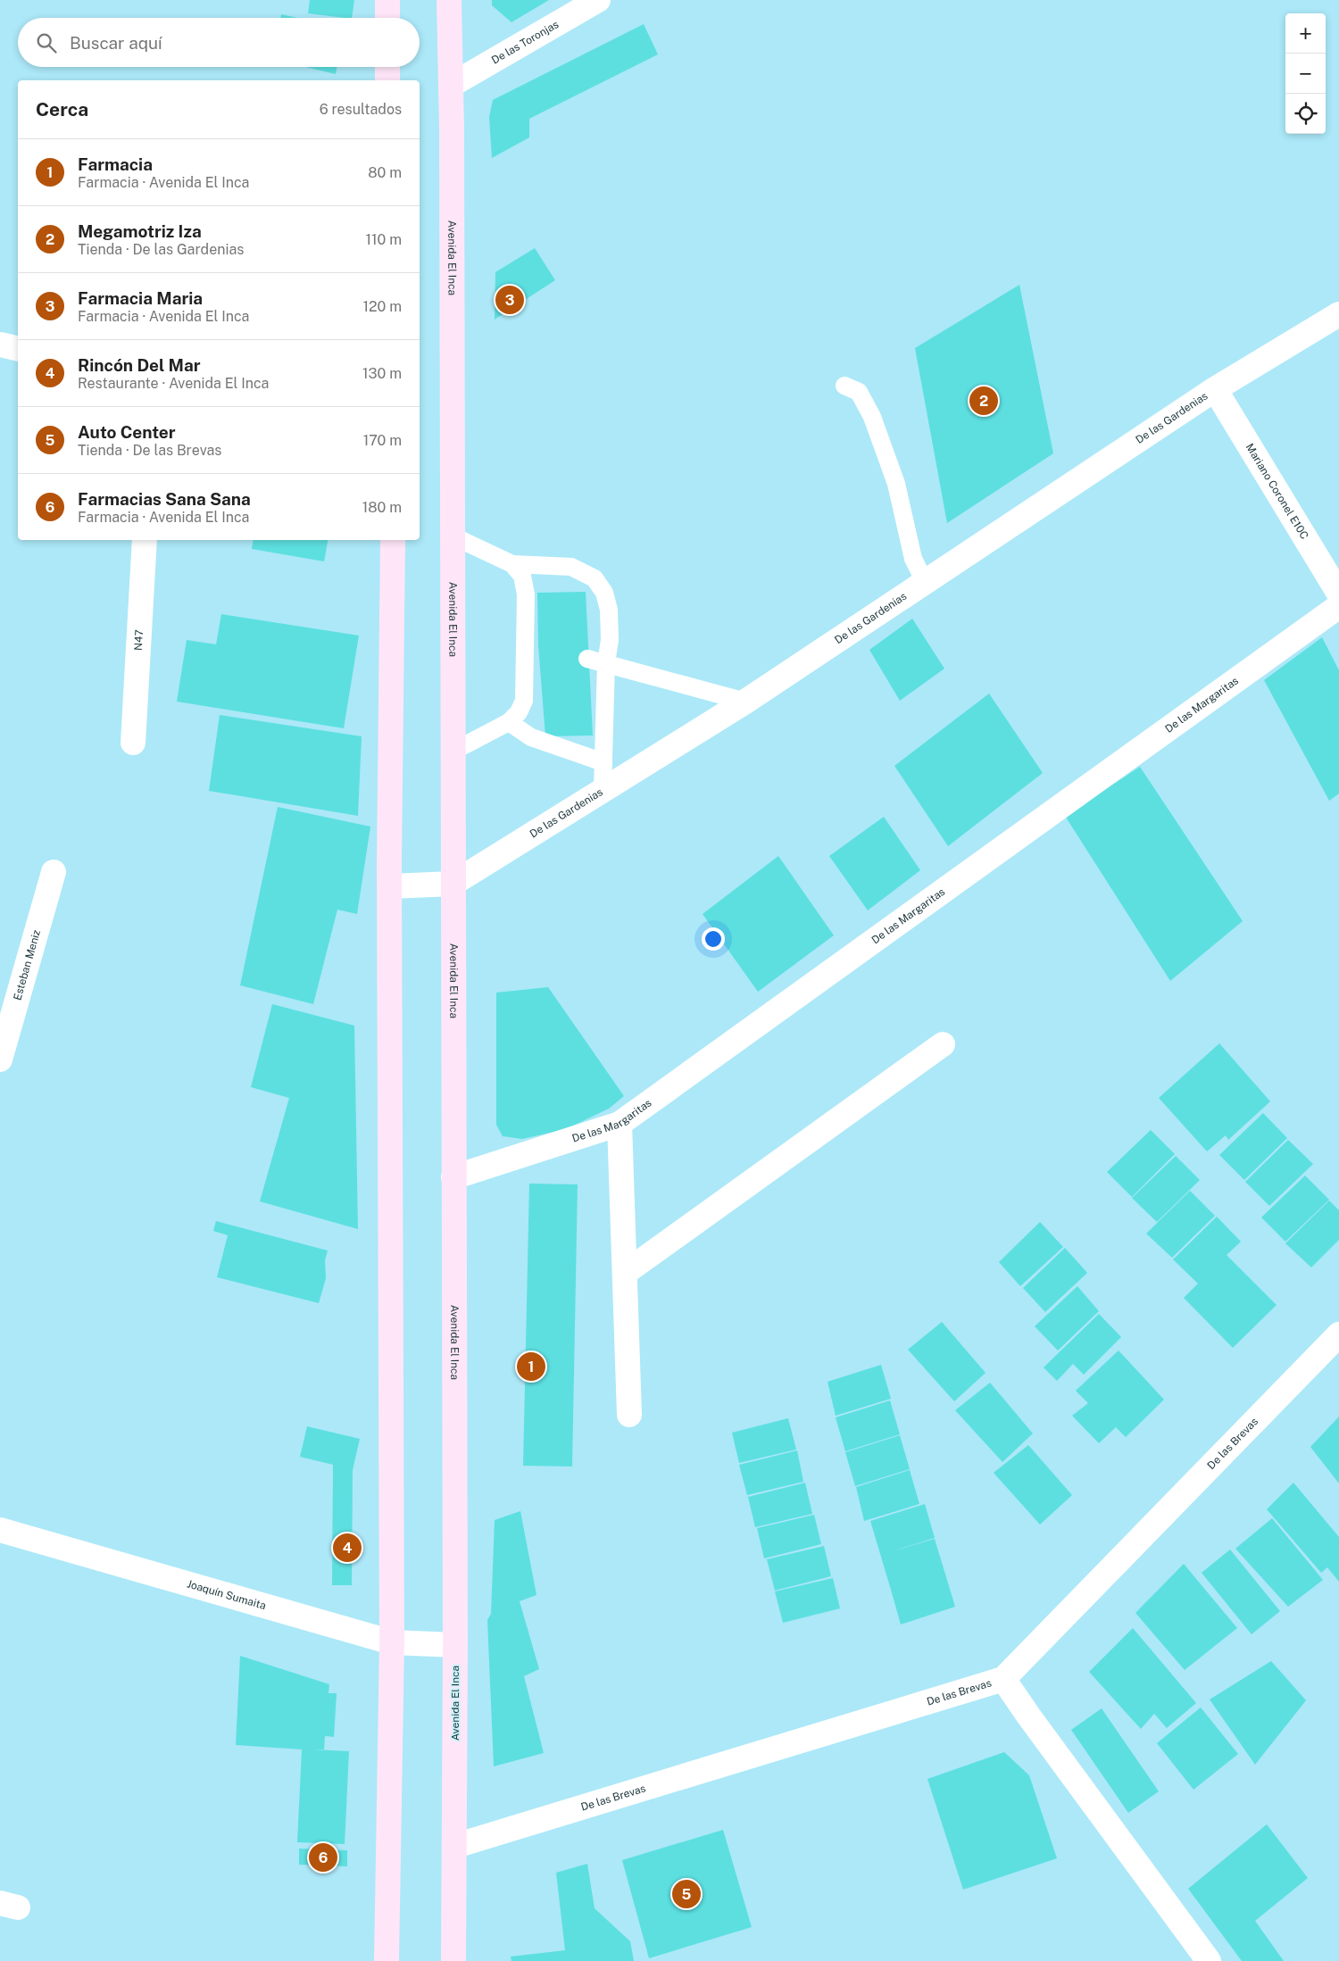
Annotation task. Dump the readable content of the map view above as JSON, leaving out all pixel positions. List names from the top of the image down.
{
  "streets": {
    "main road": ["Avenida El Inca"],
    "street": [
      "De las Toronjas",
      "De las Gardenias",
      "Mariano Coronel E10C",
      "N47",
      "De las Margaritas",
      "Esteban Meniz",
      "De las Brevas",
      "Joaquín Sumaita"
    ]
  },
  "crossings": [
    ["De las Toronjas", "Avenida El Inca"],
    ["Avenida El Inca", "De las Gardenias"],
    ["Avenida El Inca", "De las Margaritas"],
    ["Avenida El Inca", "De las Brevas"],
    ["Avenida El Inca", "Joaquín Sumaita"],
    ["De las Gardenias", "Mariano Coronel E10C"]
  ],
  "page": {
    "map_buttons": ["+", "−"],
    "search": "Buscar aquí",
    "heading": ["Cerca", "6 resultados"],
    "list": [
      {
        "mark": "1",
        "name": "Farmacia",
        "note": "Farmacia · Avenida El Inca",
        "value": "80 m"
      },
      {
        "mark": "2",
        "name": "Megamotriz Iza",
        "note": "Tienda · De las Gardenias",
        "value": "110 m"
      },
      {
        "mark": "3",
        "name": "Farmacia Maria",
        "note": "Farmacia · Avenida El Inca",
        "value": "120 m"
      },
      {
        "mark": "4",
        "name": "Rincón Del Mar",
        "note": "Restaurante · Avenida El Inca",
        "value": "130 m"
      },
      {
        "mark": "5",
        "name": "Auto Center",
        "note": "Tienda · De las Brevas",
        "value": "170 m"
      },
      {
        "mark": "6",
        "name": "Farmacias Sana Sana",
        "note": "Farmacia · Avenida El Inca",
        "value": "180 m"
      }
    ],
    "pins": [
      "3",
      "2",
      "1",
      "4",
      "6",
      "5"
    ]
  }
}
